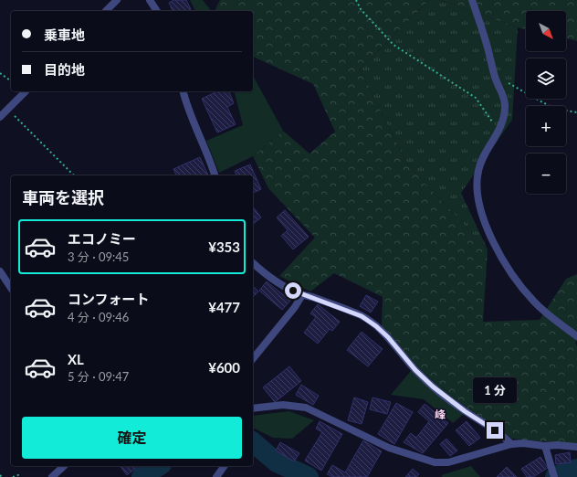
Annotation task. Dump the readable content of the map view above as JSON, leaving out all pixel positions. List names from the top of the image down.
{
  "districts": ["峰"],
  "north": "bottom right",
  "page": {
    "map_buttons": ["+", "−"],
    "banner": ["乗車地", "目的地"],
    "heading": "車両を選択",
    "list": [
      {
        "name": "エコノミー",
        "note": "3 分 · 09:45",
        "value": "¥353"
      },
      {
        "name": "コンフォート",
        "note": "4 分 · 09:46",
        "value": "¥477"
      },
      {
        "name": "XL",
        "note": "5 分 · 09:47",
        "value": "¥600"
      }
    ],
    "bubble": "1 分",
    "buttons": "確定"
  }
}
